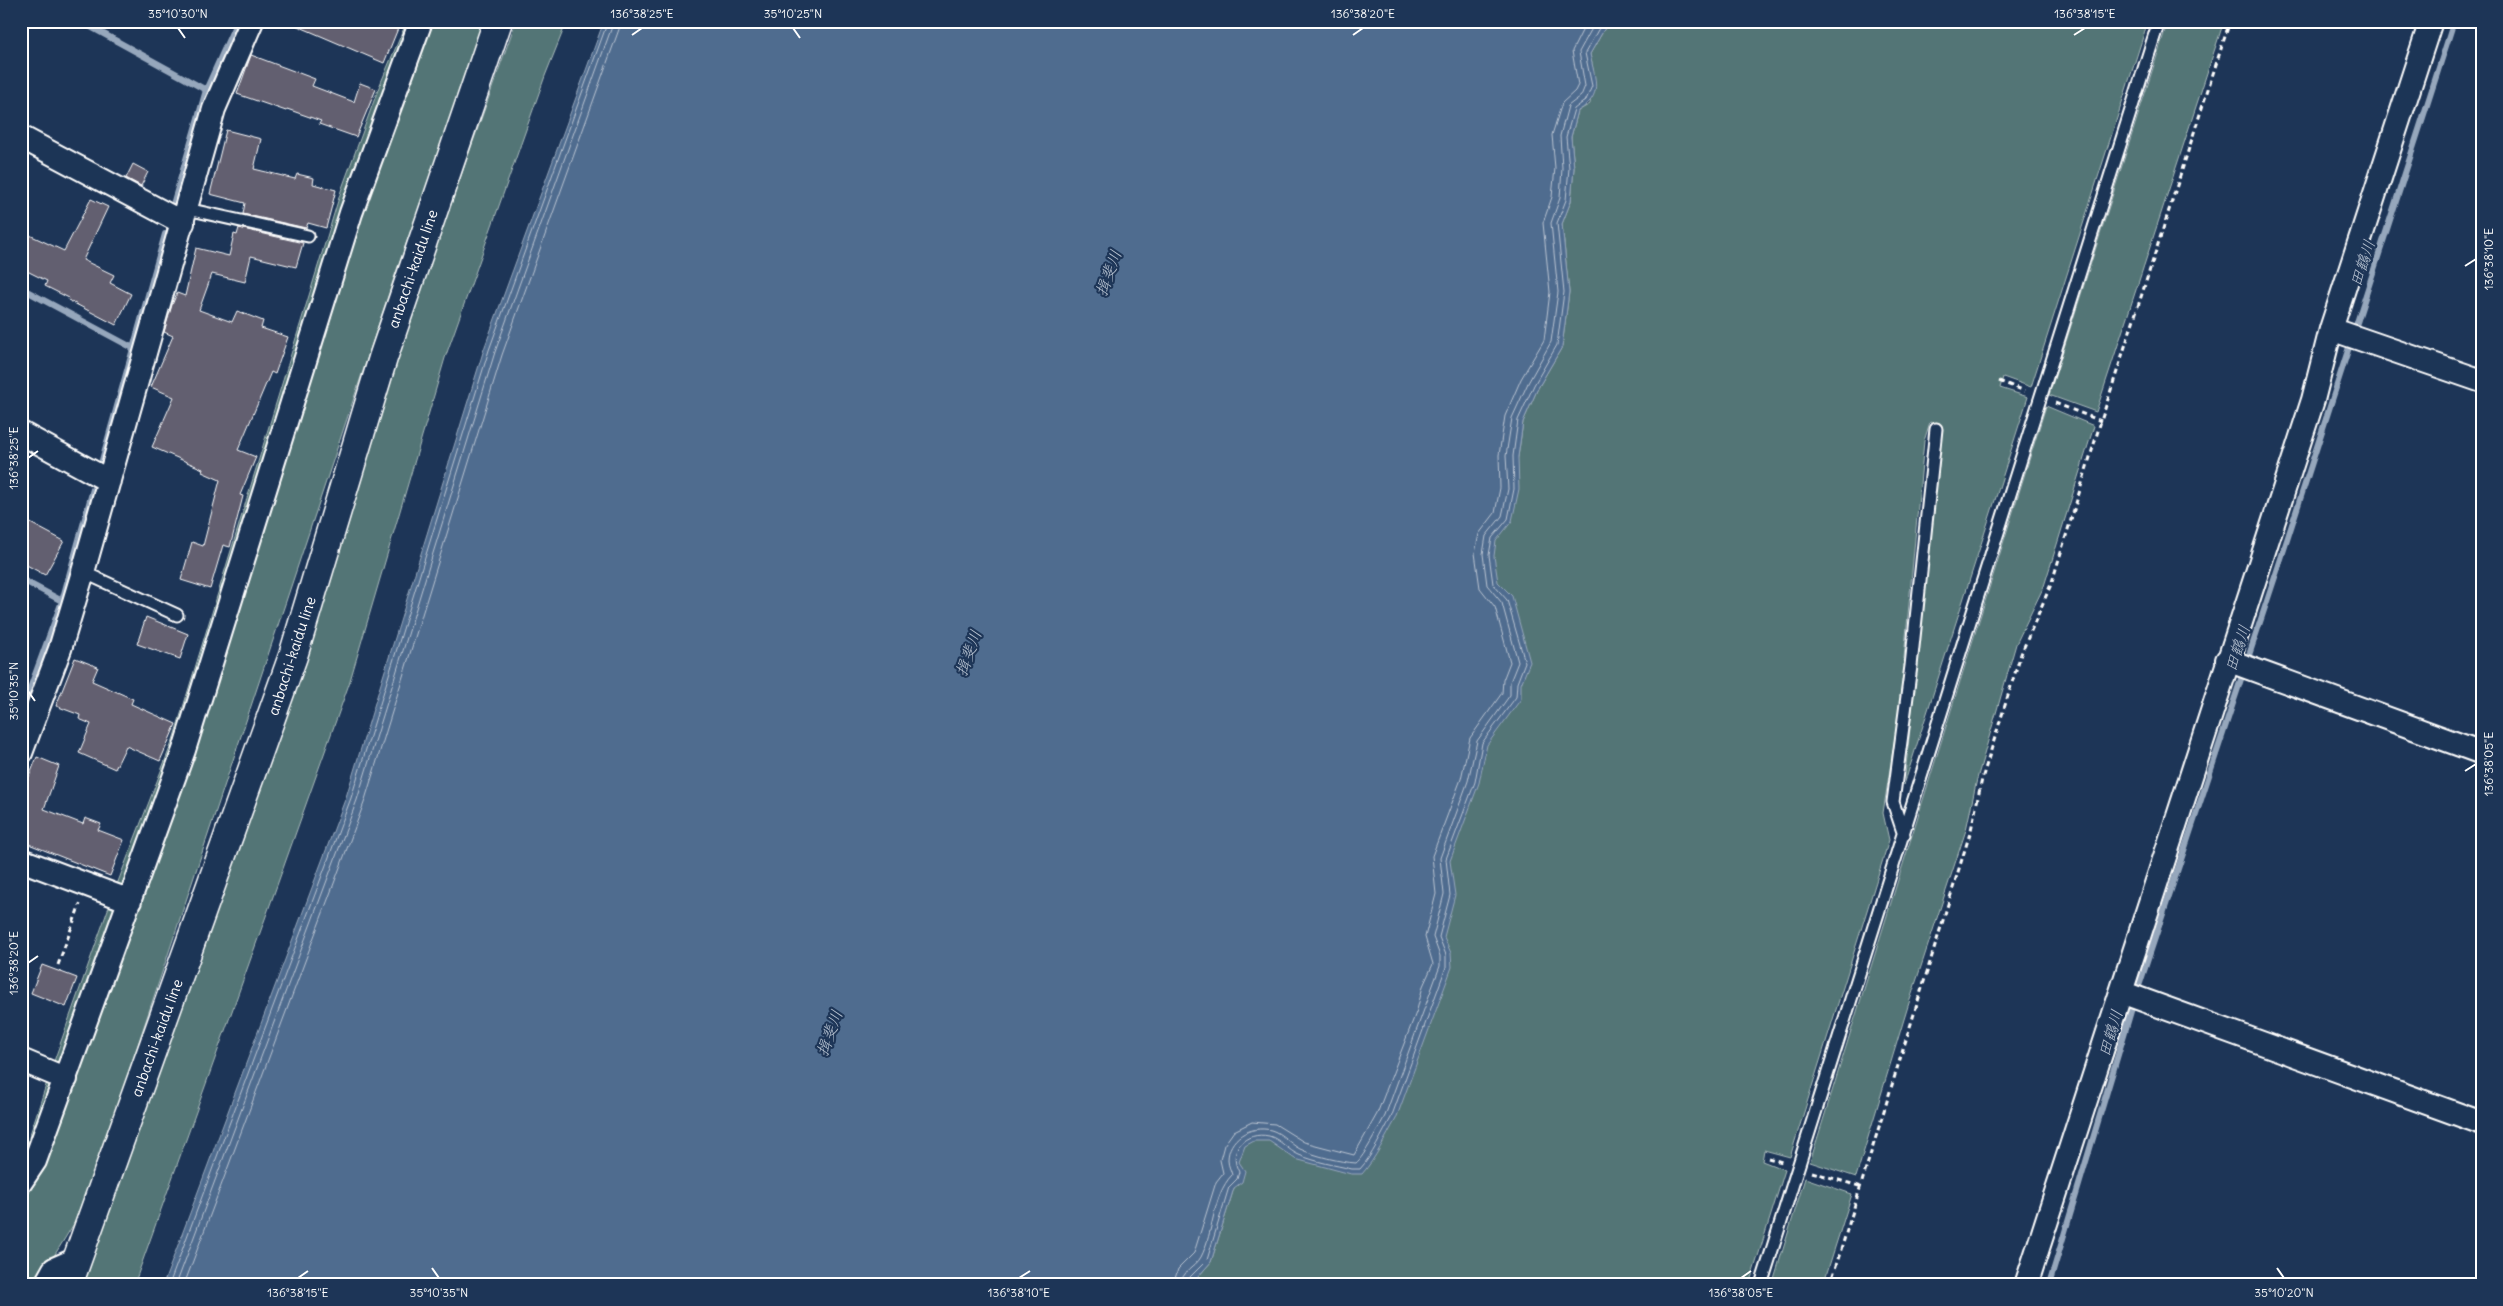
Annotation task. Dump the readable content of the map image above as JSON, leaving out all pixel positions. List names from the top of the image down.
{
  "streets": {
    "main road": ["anbachi-kaidu line"]
  },
  "water": ["田鶴川", "揖斐川"],
  "coordinates": [
    "35°10'30\"N",
    "136°38'25\"E",
    "35°10'25\"N",
    "136°38'20\"E",
    "136°38'15\"E",
    "136°38'10\"E",
    "35°10'35\"N",
    "136°38'05\"E",
    "35°10'20\"N"
  ]
}
